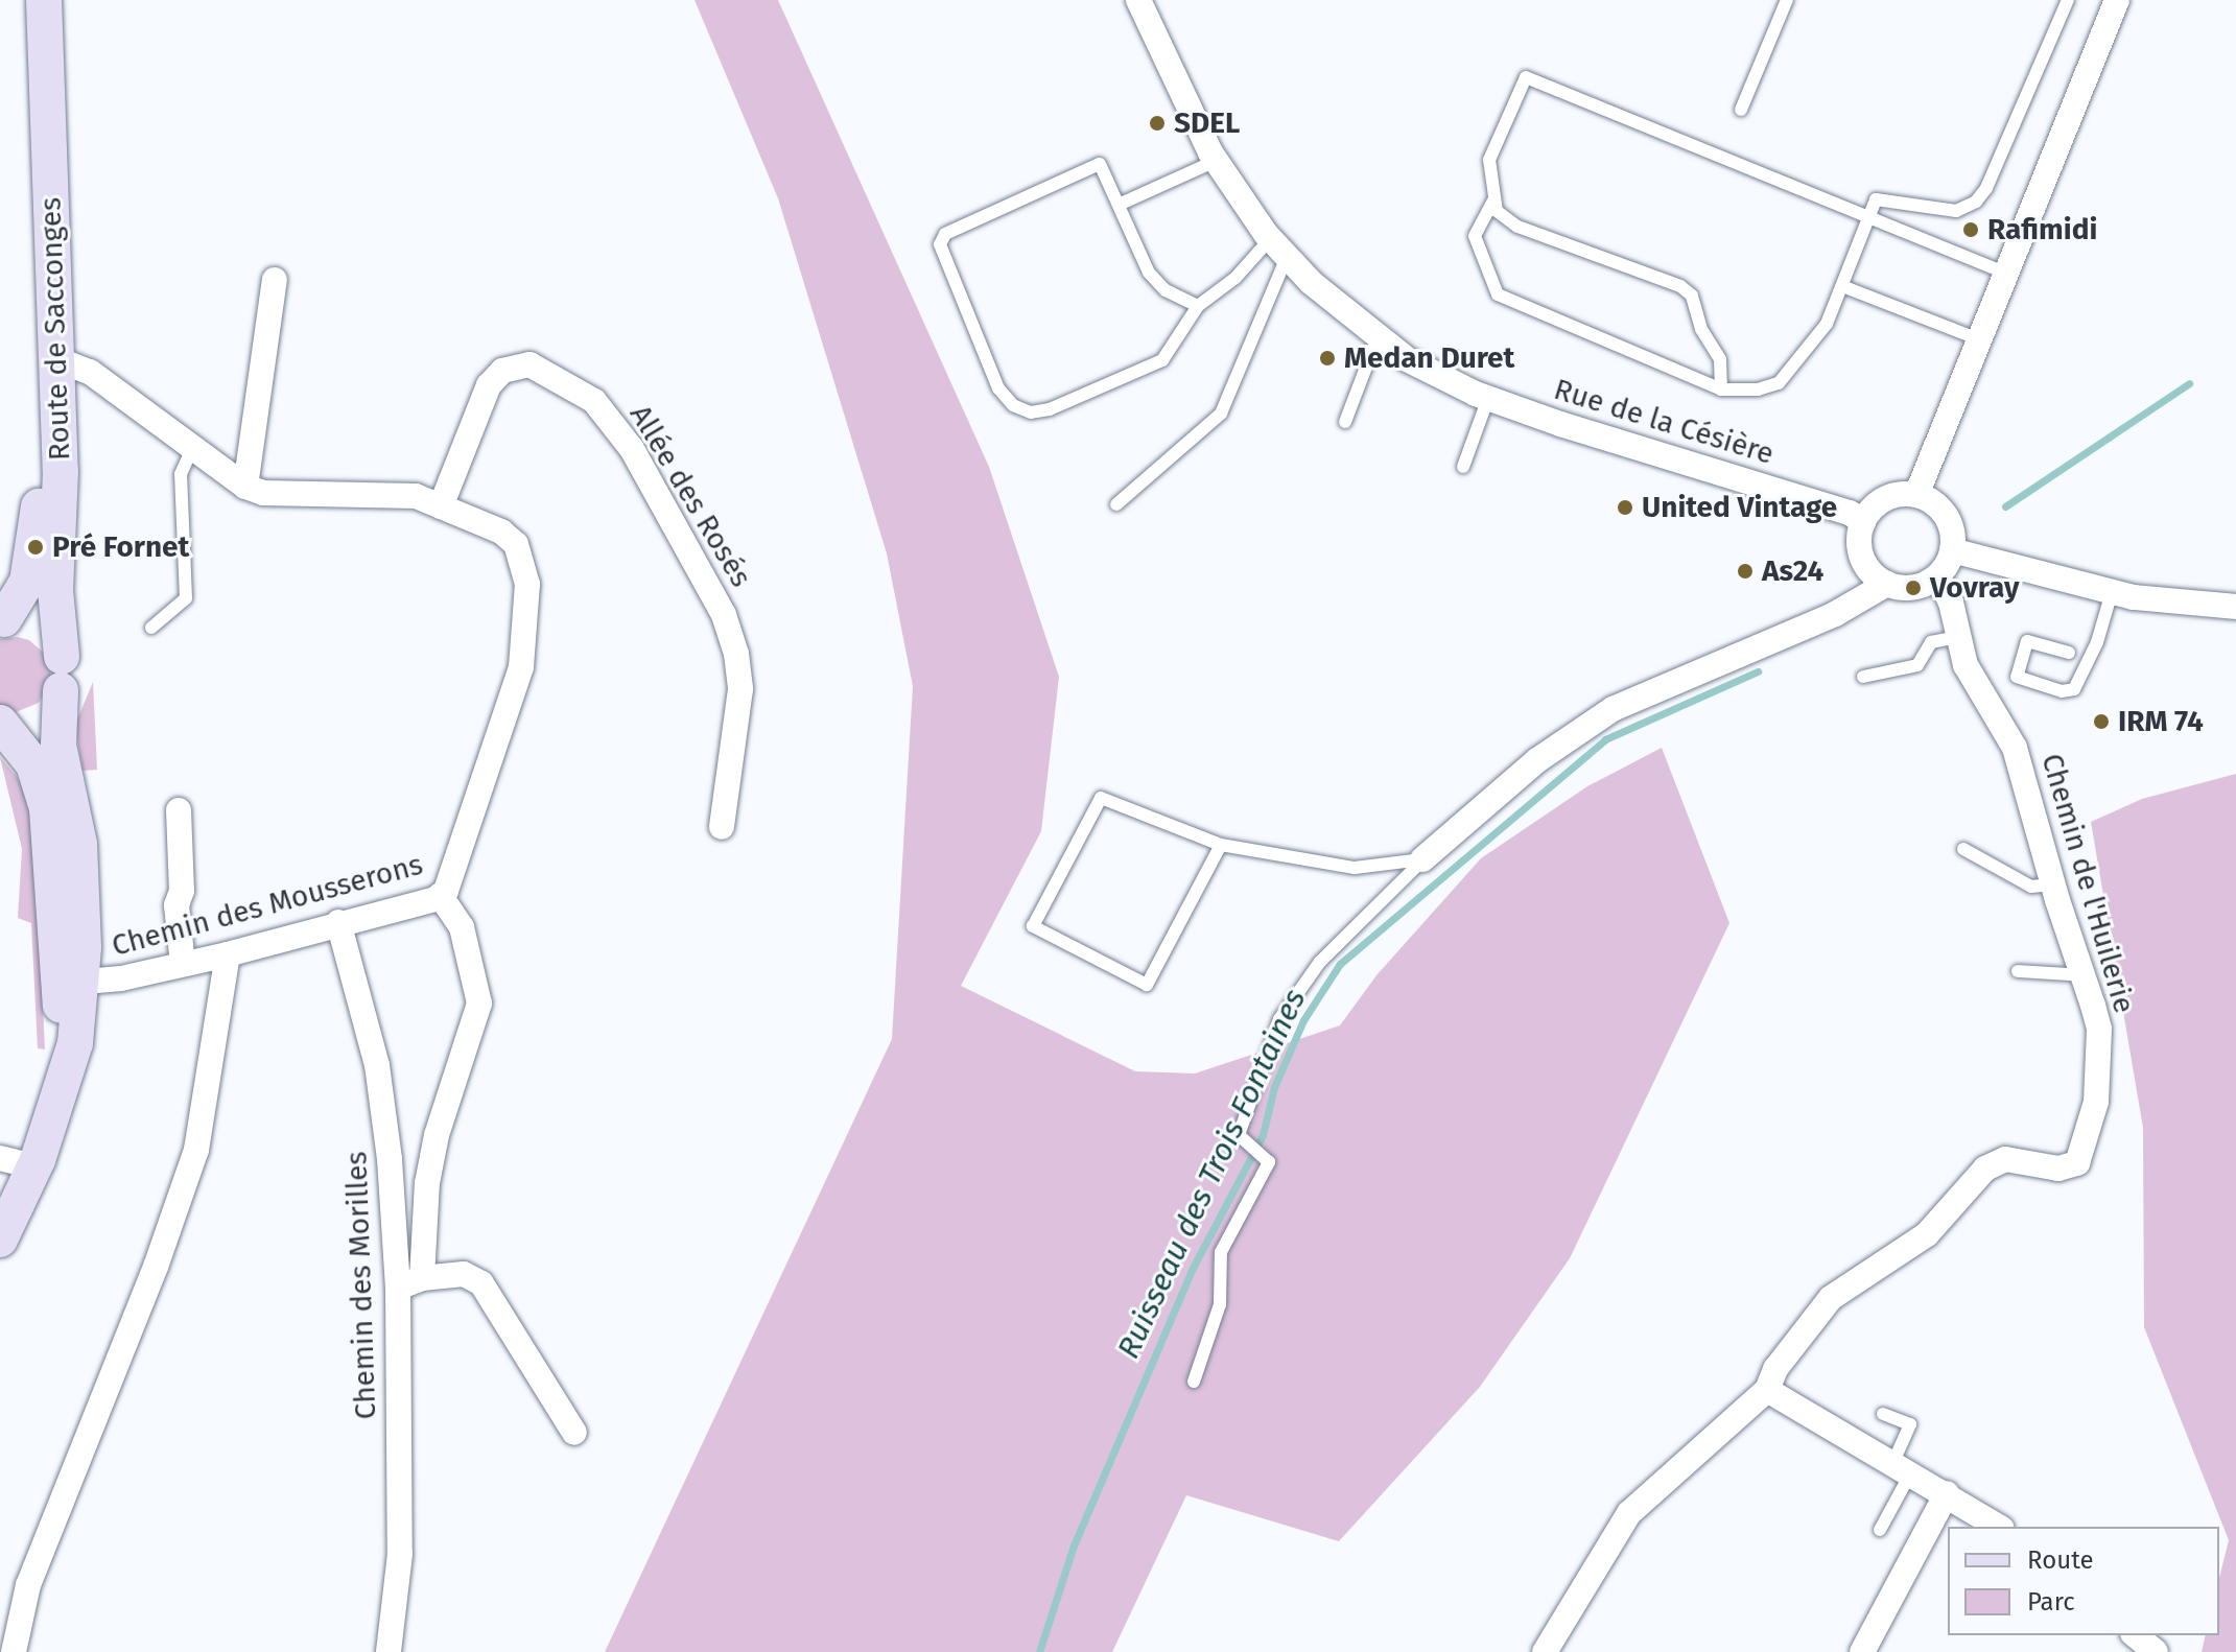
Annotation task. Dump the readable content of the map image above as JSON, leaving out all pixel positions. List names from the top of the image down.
{
  "streets": {
    "street": [
      "Route de Sacconges",
      "Rue de la Césière",
      "Allée des Rosés",
      "Chemin de l'Huilerie",
      "Chemin des Mousserons",
      "Chemin des Morilles"
    ]
  },
  "crossings": [
    ["Route de Sacconges", "Chemin des Mousserons"],
    ["Rue de la Césière", "Chemin de l'Huilerie"],
    ["Allée des Rosés", "Chemin des Mousserons"],
    ["Chemin des Mousserons", "Chemin des Morilles"]
  ],
  "water": ["Ruisseau des Trois Fontaines"],
  "places": [
    "SDEL",
    "Rafimidi",
    "Medan Duret",
    "United Vintage",
    "Pré Fornet",
    "As24",
    "Vovray",
    "IRM 74"
  ],
  "legend": ["Route", "Parc"]
}
